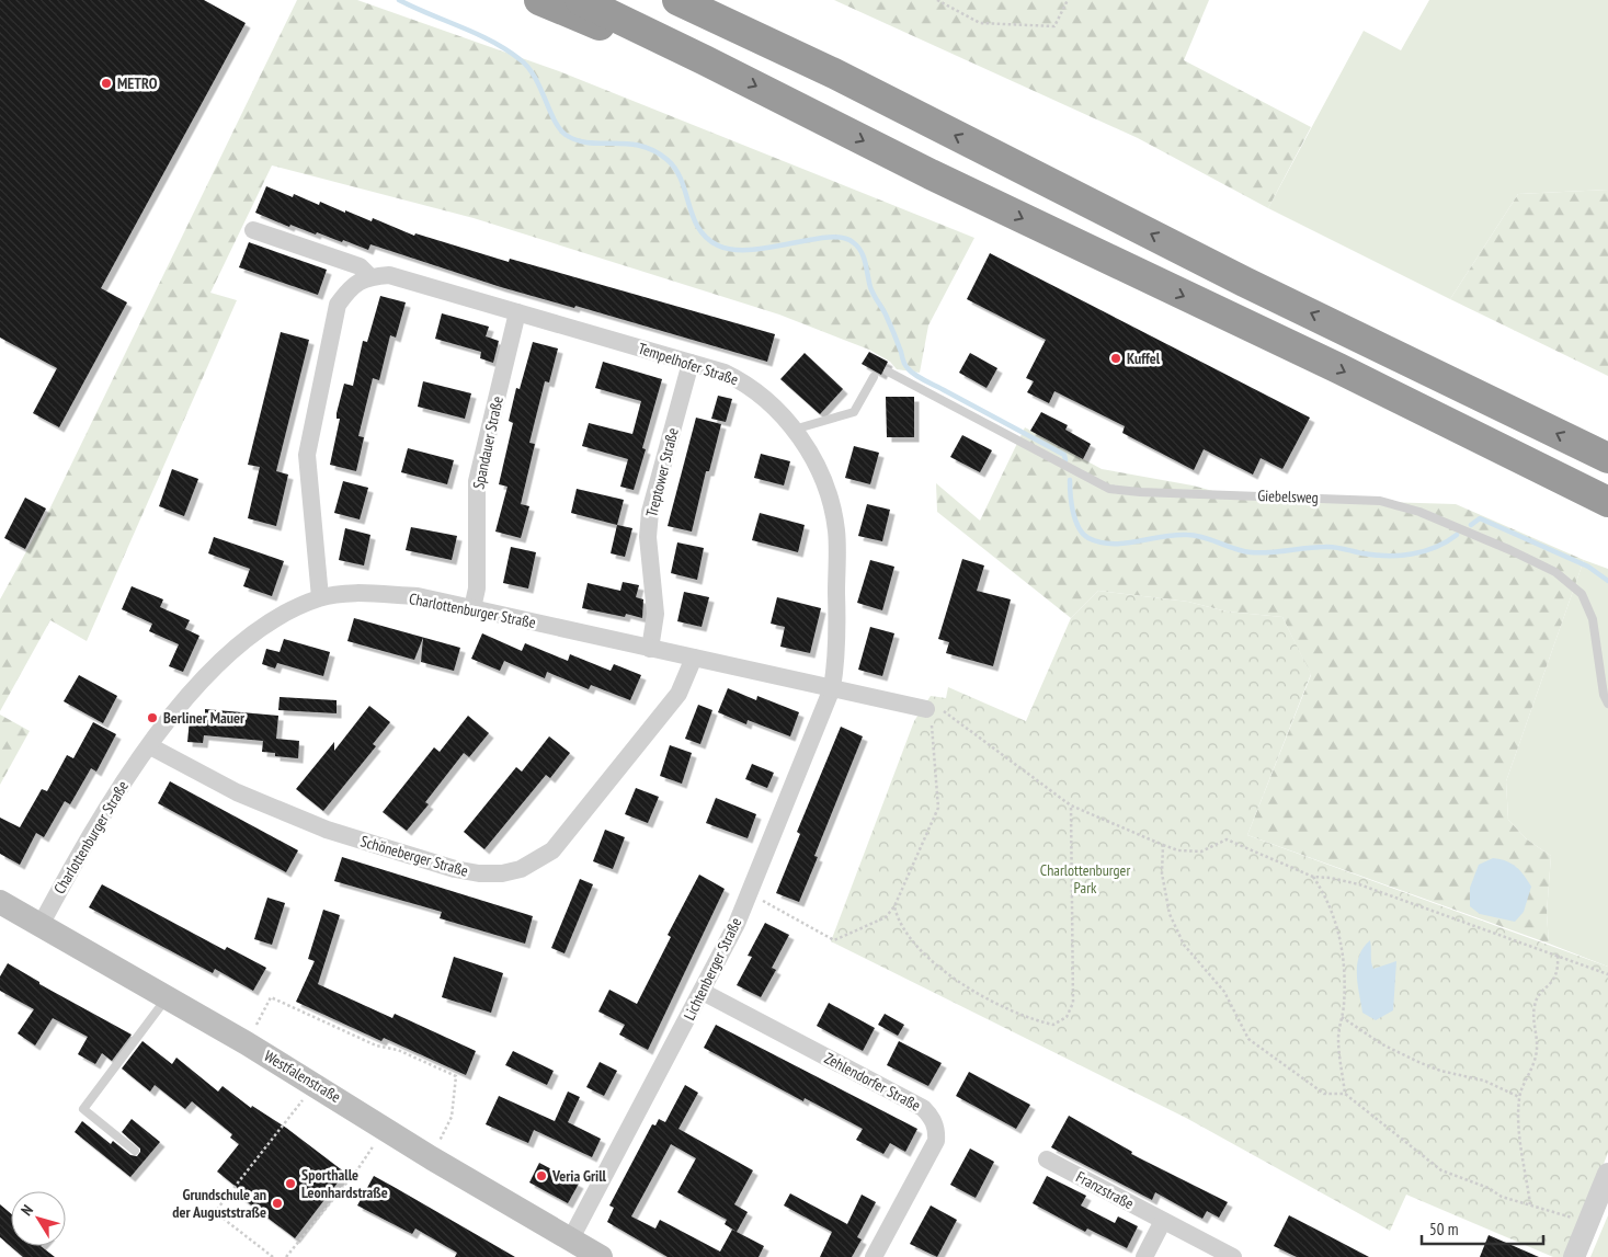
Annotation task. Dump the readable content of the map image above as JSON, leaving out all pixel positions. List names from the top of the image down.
{
  "streets": {
    "main road": ["Westfalenstraße"],
    "street": [
      "Tempelhofer Straße",
      "Spandauer Straße",
      "Treptower Straße",
      "Charlottenburger Straße",
      "Schöneberger Straße",
      "Lichtenberger Straße",
      "Zehlendorfer Straße",
      "Franzstraße"
    ],
    "lane": ["Giebelsweg"]
  },
  "crossings": [
    ["Tempelhofer Straße", "Spandauer Straße"],
    ["Tempelhofer Straße", "Treptower Straße"],
    ["Tempelhofer Straße", "Charlottenburger Straße"],
    ["Tempelhofer Straße", "Lichtenberger Straße"],
    ["Spandauer Straße", "Charlottenburger Straße"],
    ["Treptower Straße", "Charlottenburger Straße"],
    ["Charlottenburger Straße", "Schöneberger Straße"],
    ["Charlottenburger Straße", "Lichtenberger Straße"],
    ["Charlottenburger Straße", "Westfalenstraße"],
    ["Lichtenberger Straße", "Westfalenstraße"],
    ["Lichtenberger Straße", "Zehlendorfer Straße"]
  ],
  "parks": ["Charlottenburger Park"],
  "places": [
    "METRO",
    "Kuffel",
    "Berliner Mauer",
    "Veria Grill",
    "Sporthalle Leonhardstraße",
    "Grundschule an der Auguststraße"
  ],
  "scale_bar": "50 m",
  "north": "top left"
}
